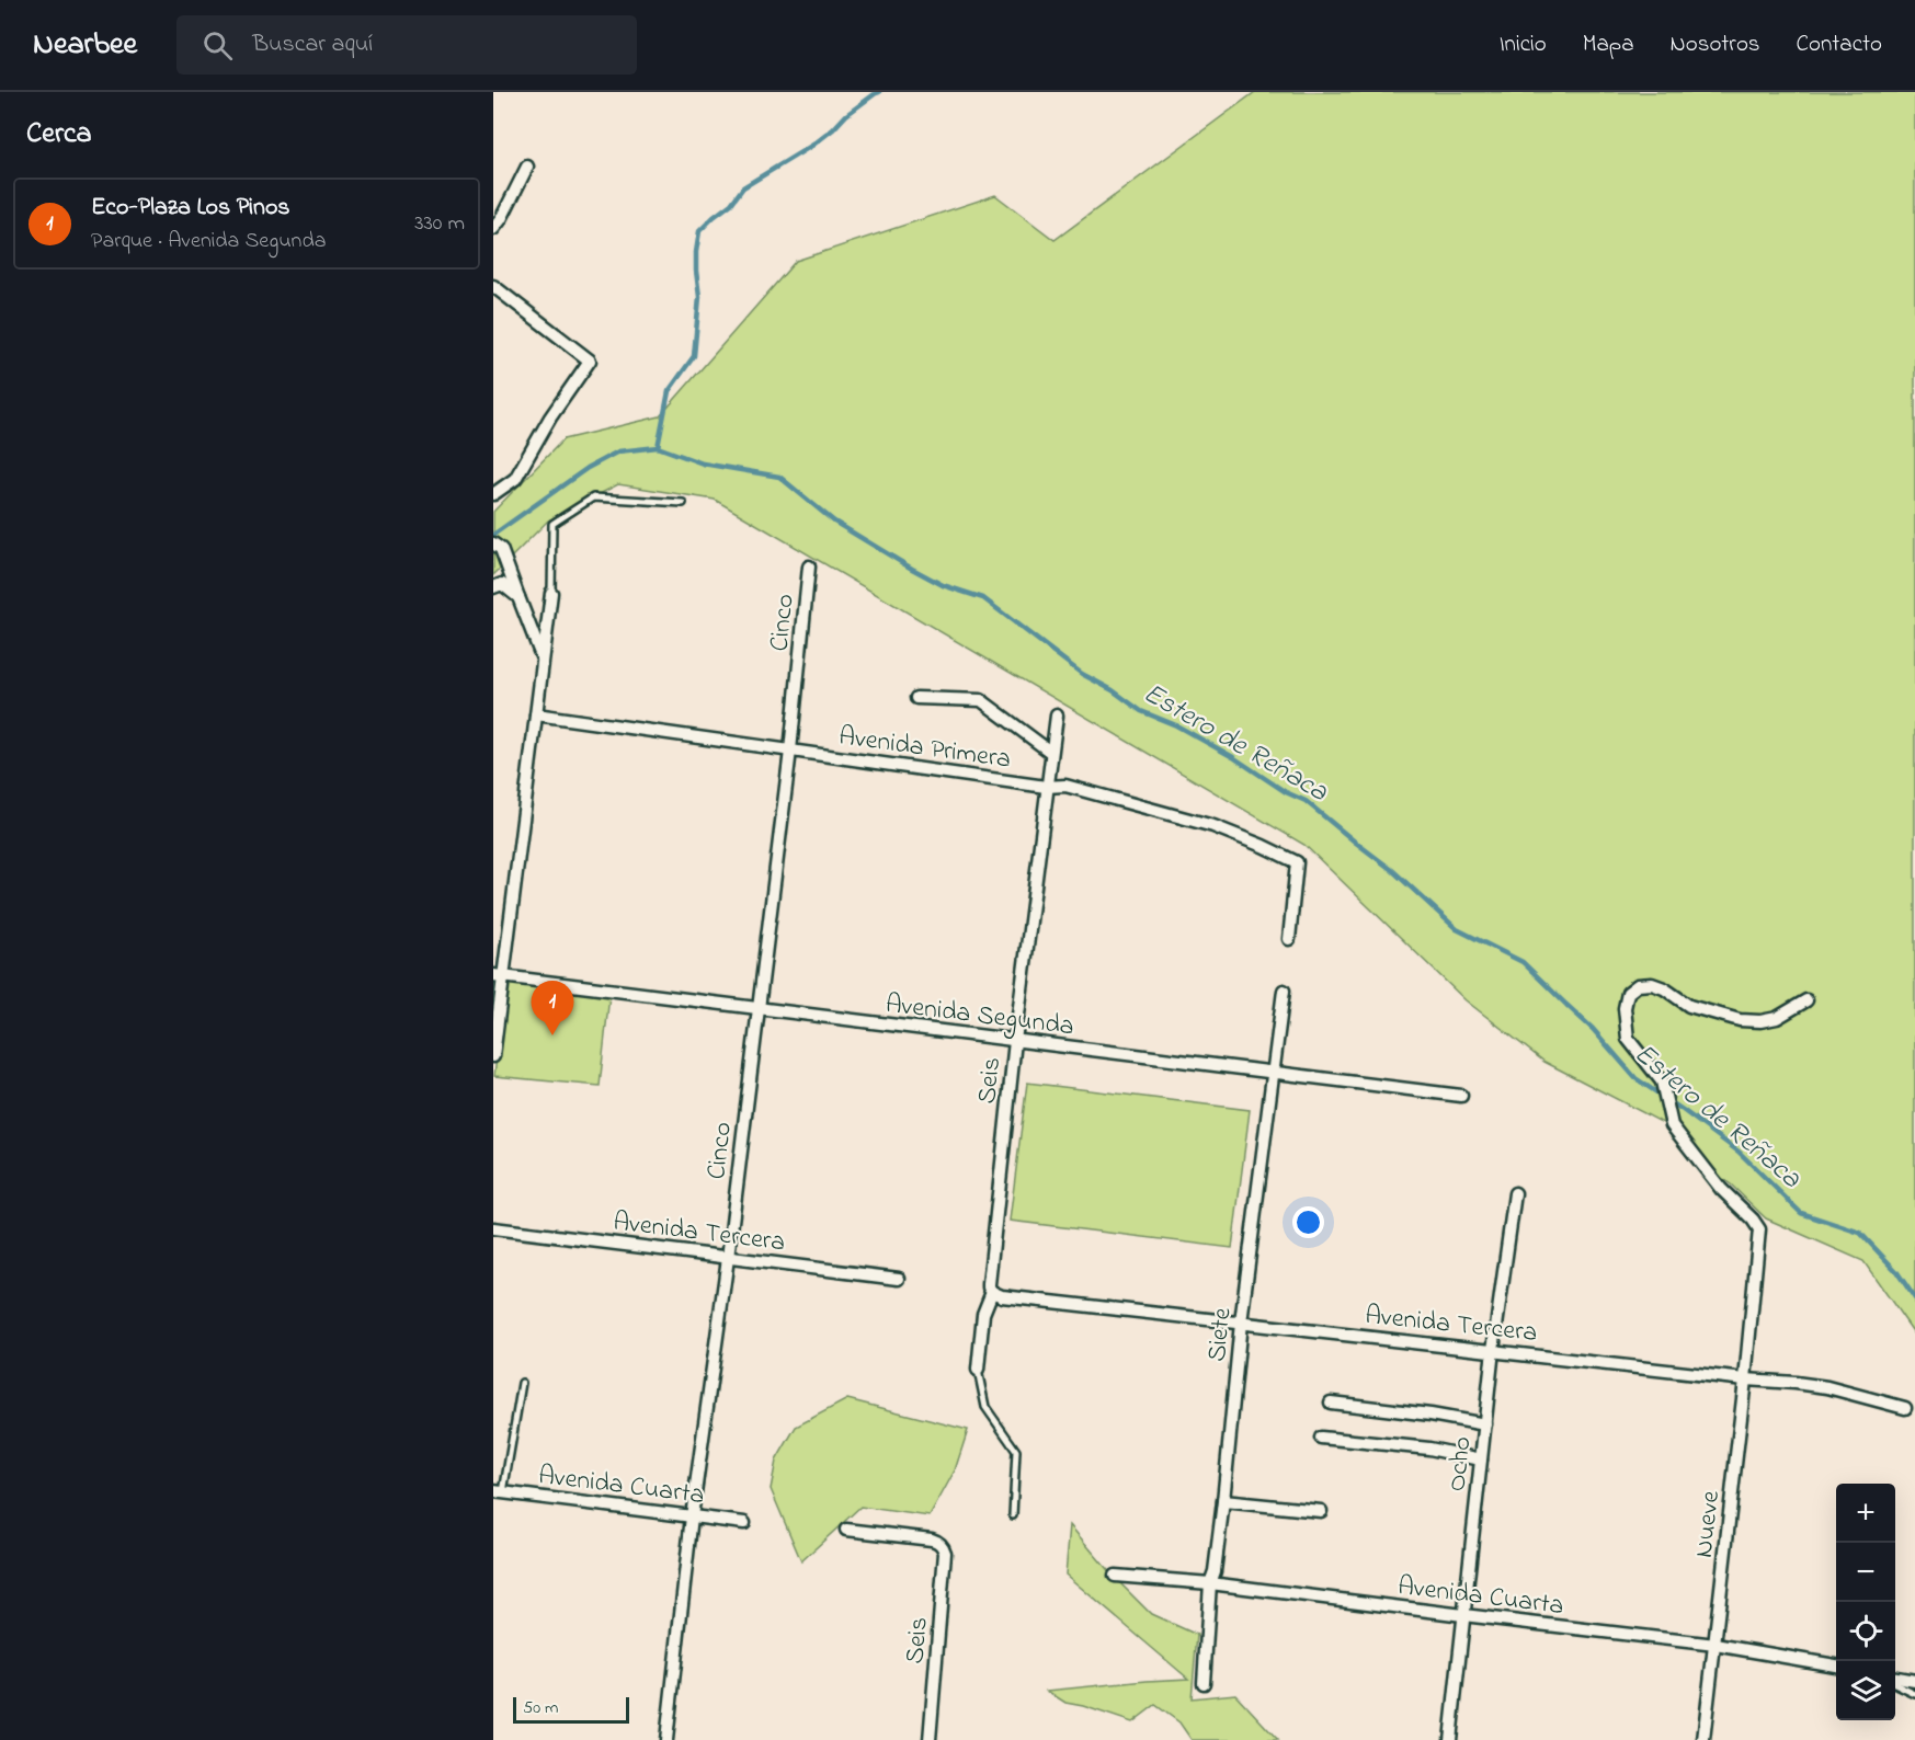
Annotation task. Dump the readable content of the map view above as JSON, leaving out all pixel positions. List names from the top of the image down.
{
  "streets": {
    "street": [
      "Cinco",
      "Avenida Primera",
      "Avenida Segunda",
      "Seis",
      "Avenida Tercera",
      "Siete",
      "Ocho",
      "Avenida Cuarta",
      "Nueve"
    ]
  },
  "crossings": [
    ["Cinco", "Avenida Primera"],
    ["Cinco", "Avenida Segunda"],
    ["Cinco", "Avenida Tercera"],
    ["Cinco", "Avenida Cuarta"],
    ["Avenida Primera", "Seis"],
    ["Avenida Segunda", "Seis"],
    ["Avenida Segunda", "Siete"],
    ["Seis", "Avenida Tercera"],
    ["Avenida Tercera", "Siete"],
    ["Avenida Tercera", "Ocho"],
    ["Avenida Tercera", "Nueve"],
    ["Siete", "Avenida Cuarta"],
    ["Ocho", "Avenida Cuarta"],
    ["Avenida Cuarta", "Nueve"]
  ],
  "water": ["Estero de Reñaca"],
  "scale_bar": "50 m",
  "page": {
    "header": "Nearbee",
    "search": "Buscar aquí",
    "nav": [
      "Inicio",
      "Mapa",
      "Nosotros",
      "Contacto"
    ],
    "heading": "Cerca",
    "list": [
      {
        "mark": "1",
        "name": "Eco-Plaza Los Pinos",
        "note": "Parque · Avenida Segunda",
        "value": "330 m"
      }
    ],
    "pins": "1",
    "map_buttons": ["+", "−"],
    "scale": "50 m"
  }
}
